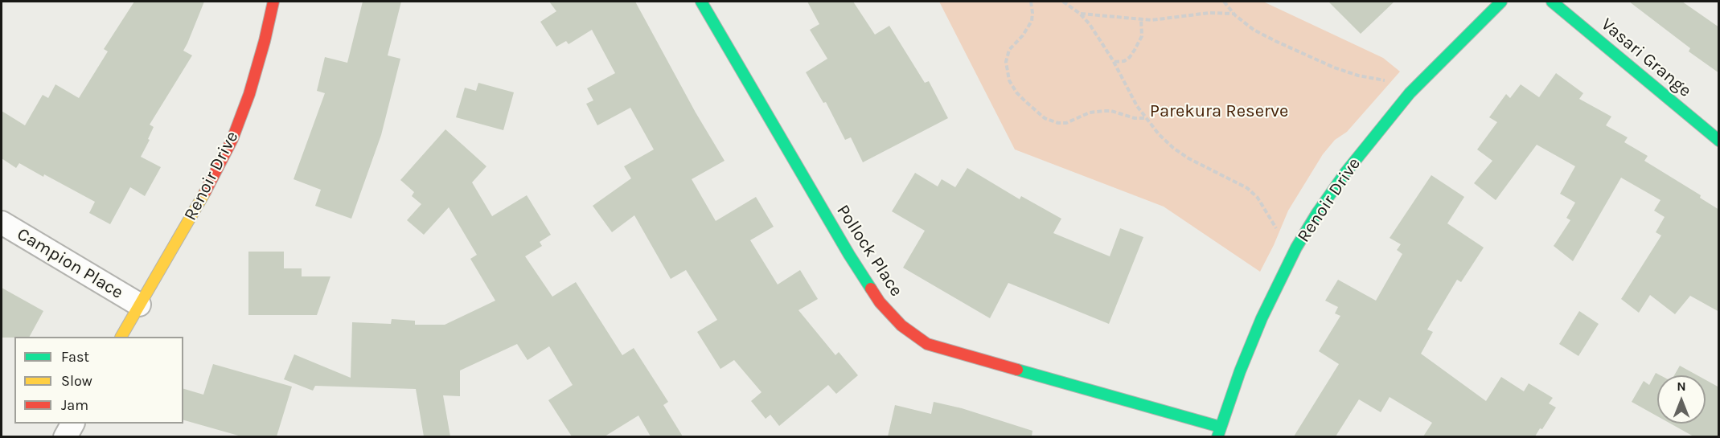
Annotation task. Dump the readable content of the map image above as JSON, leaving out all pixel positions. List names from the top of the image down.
{
  "streets": {
    "street": [
      "Vasari Grange",
      "Renoir Drive",
      "Pollock Place",
      "Campion Place"
    ]
  },
  "crossings": [
    ["Renoir Drive", "Pollock Place"],
    ["Renoir Drive", "Campion Place"]
  ],
  "parks": ["Parekura Reserve"],
  "legend": ["Fast", "Slow", "Jam"],
  "north": "top"
}
